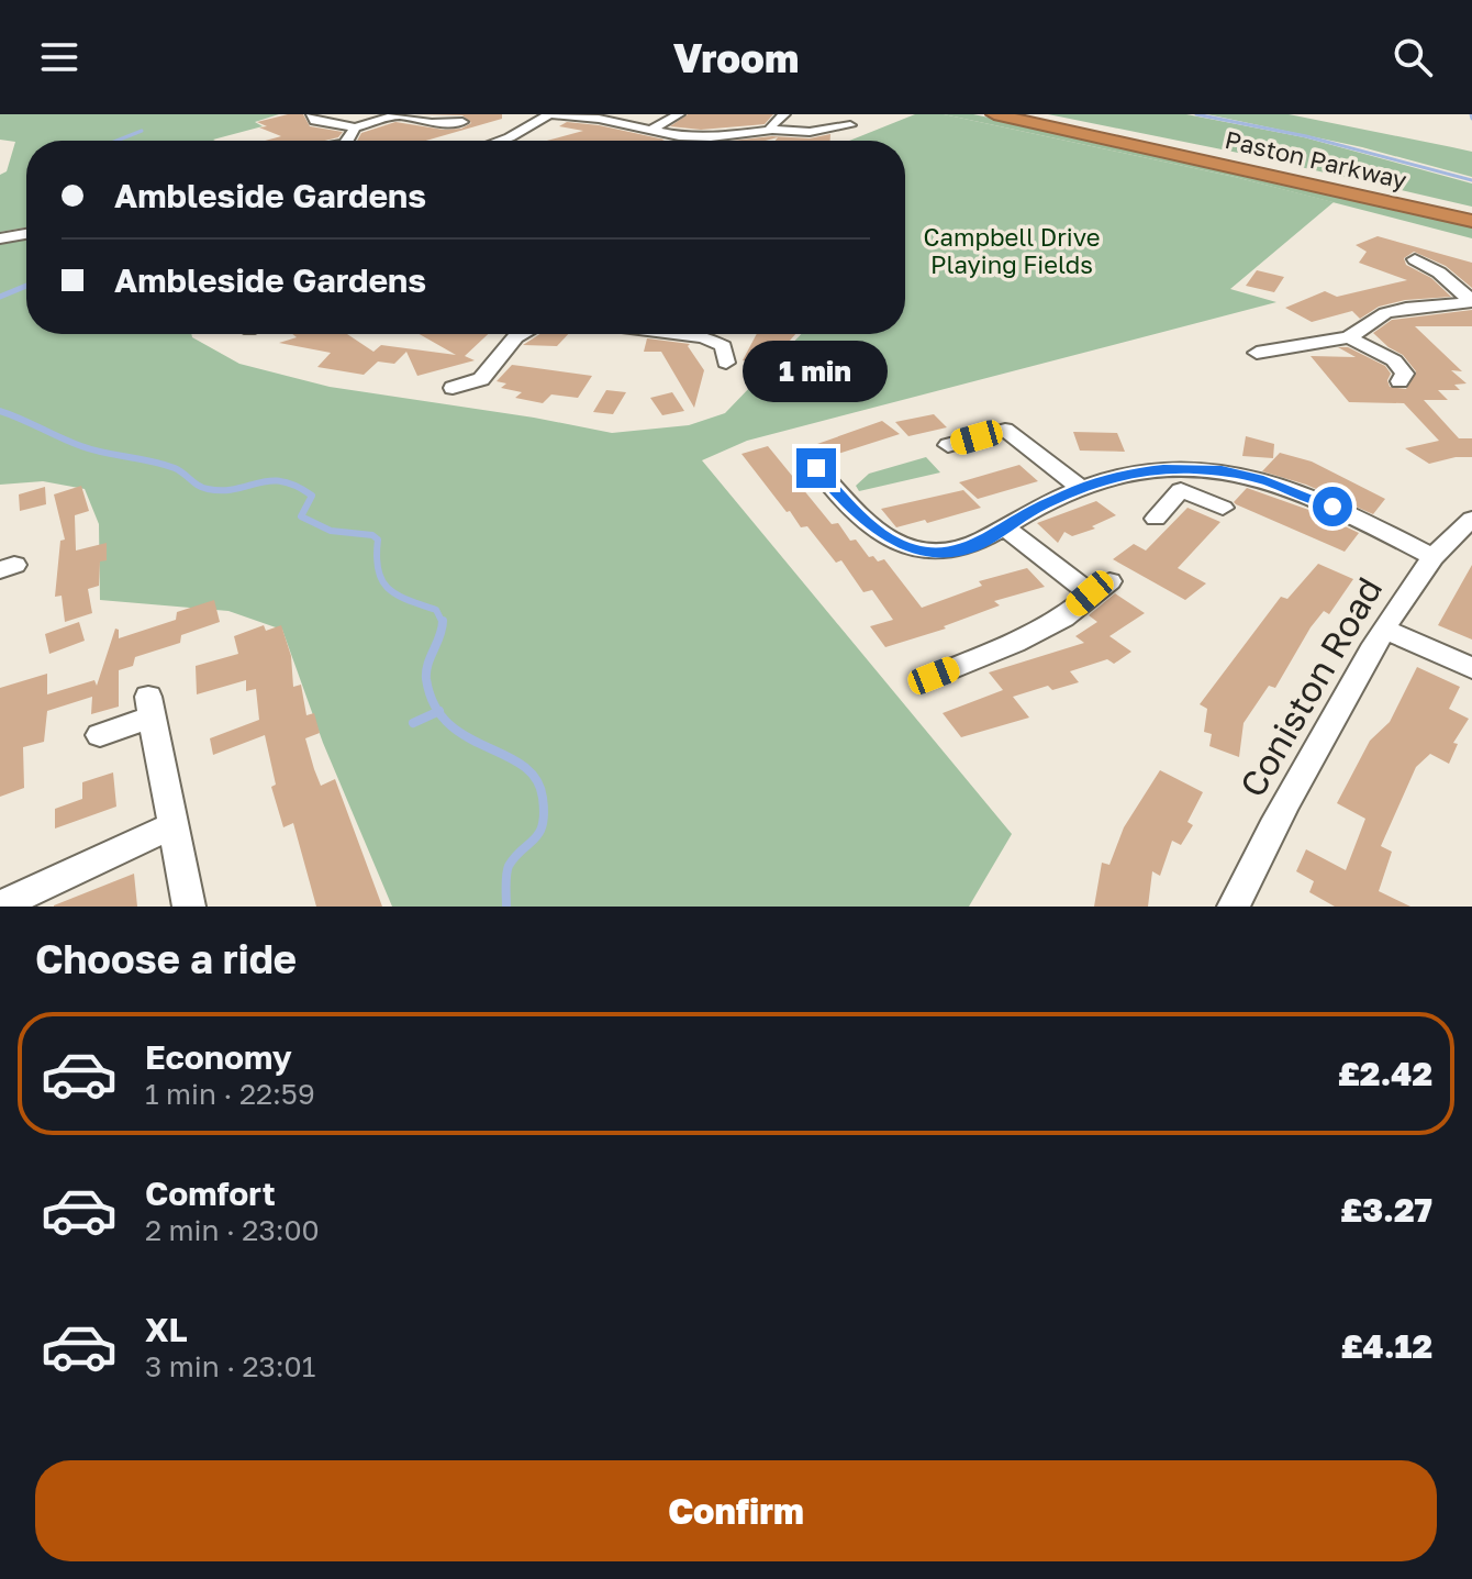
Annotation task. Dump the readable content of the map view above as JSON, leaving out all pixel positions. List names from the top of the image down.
{
  "streets": {
    "highway": ["Paston Parkway"],
    "street": ["Coniston Road"]
  },
  "parks": ["Campbell Drive Playing Fields"],
  "page": {
    "header": "Vroom",
    "banner": ["Ambleside Gardens", "Ambleside Gardens"],
    "bubble": "1 min",
    "heading": "Choose a ride",
    "list": [
      {
        "name": "Economy",
        "note": "1 min · 22:59",
        "value": "£2.42"
      },
      {
        "name": "Comfort",
        "note": "2 min · 23:00",
        "value": "£3.27"
      },
      {
        "name": "XL",
        "note": "3 min · 23:01",
        "value": "£4.12"
      }
    ],
    "buttons": "Confirm"
  }
}
